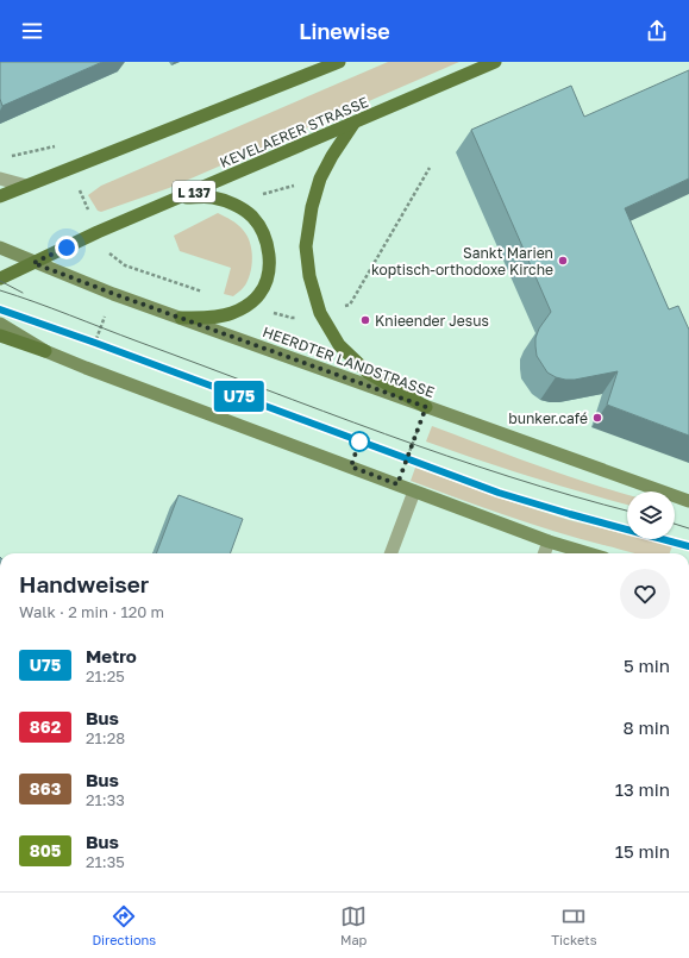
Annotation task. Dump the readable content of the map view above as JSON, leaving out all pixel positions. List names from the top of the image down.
{
  "streets": {
    "main road": ["KEVELAERER STRASSE", "L 137", "HEERDTER LANDSTRASSE"]
  },
  "crossings": [
    ["KEVELAERER STRASSE", "HEERDTER LANDSTRASSE"]
  ],
  "places": ["Sankt Marien koptisch-orthodoxe Kirche", "Knieender Jesus", "bunker.café"],
  "lines": ["metro line U75"],
  "page": {
    "header": "Linewise",
    "on_map": "U75",
    "heading": ["Handweiser", "Walk · 2 min · 120 m"],
    "list": [
      {
        "mark": "U75",
        "name": "Metro",
        "note": "21:25",
        "value": "5 min"
      },
      {
        "mark": "862",
        "name": "Bus",
        "note": "21:28",
        "value": "8 min"
      },
      {
        "mark": "863",
        "name": "Bus",
        "note": "21:33",
        "value": "13 min"
      },
      {
        "mark": "805",
        "name": "Bus",
        "note": "21:35",
        "value": "15 min"
      }
    ],
    "tabs": ["Directions", "Map", "Tickets"]
  }
}
